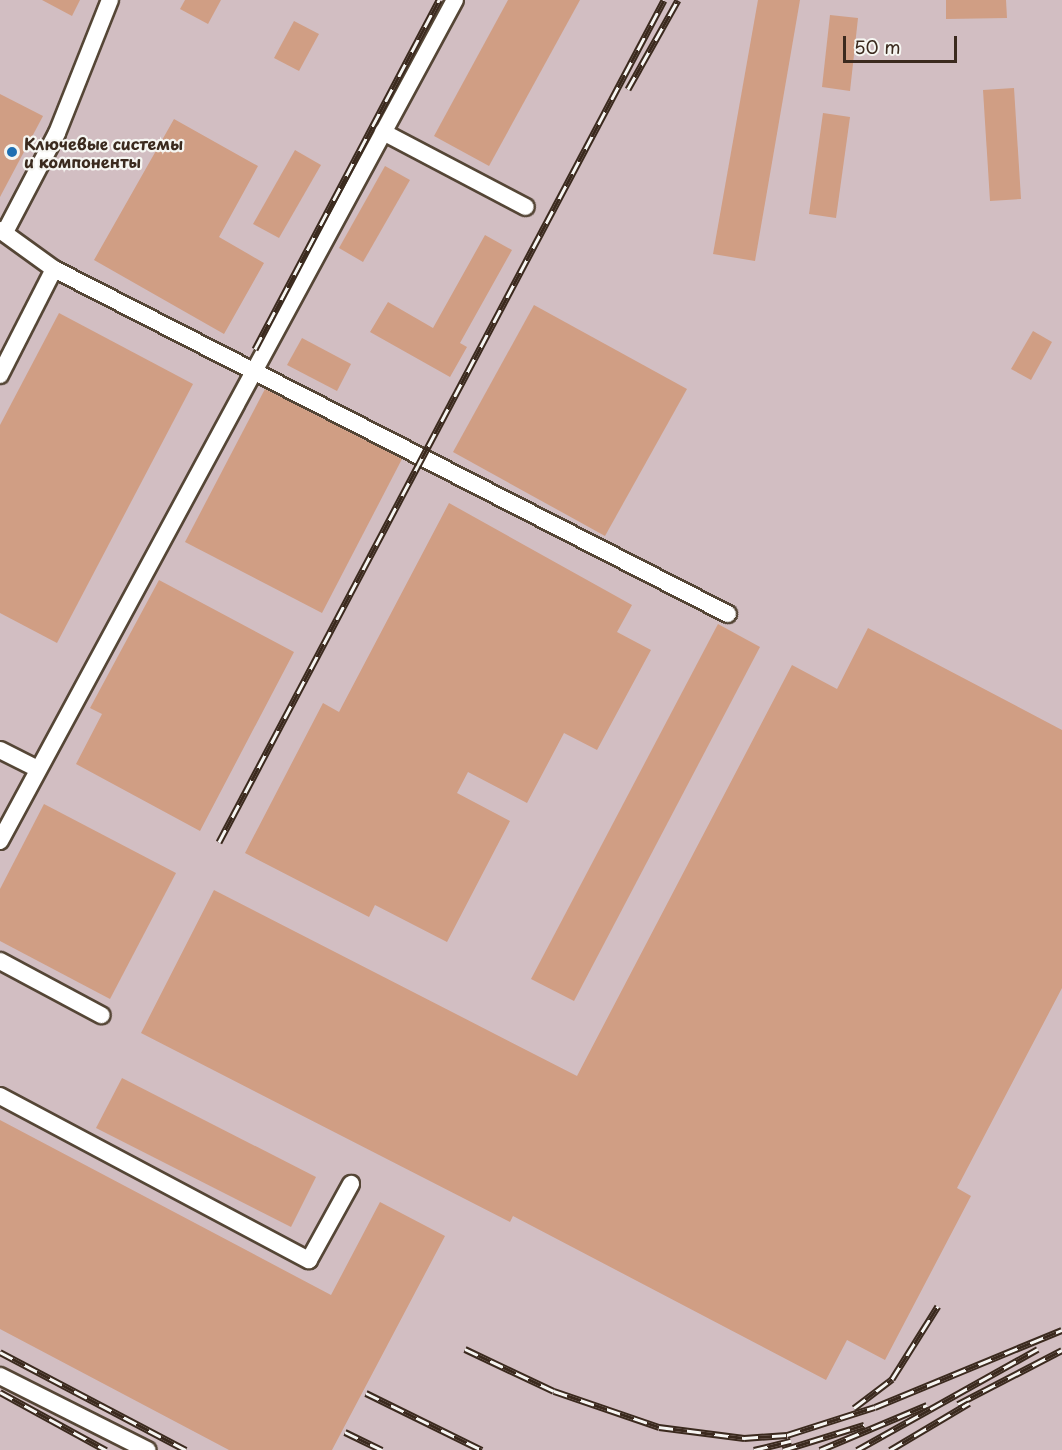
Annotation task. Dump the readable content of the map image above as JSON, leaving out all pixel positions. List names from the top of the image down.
{
  "places": ["Ключевые системы и компоненты"],
  "scale_bar": "50 m"
}
